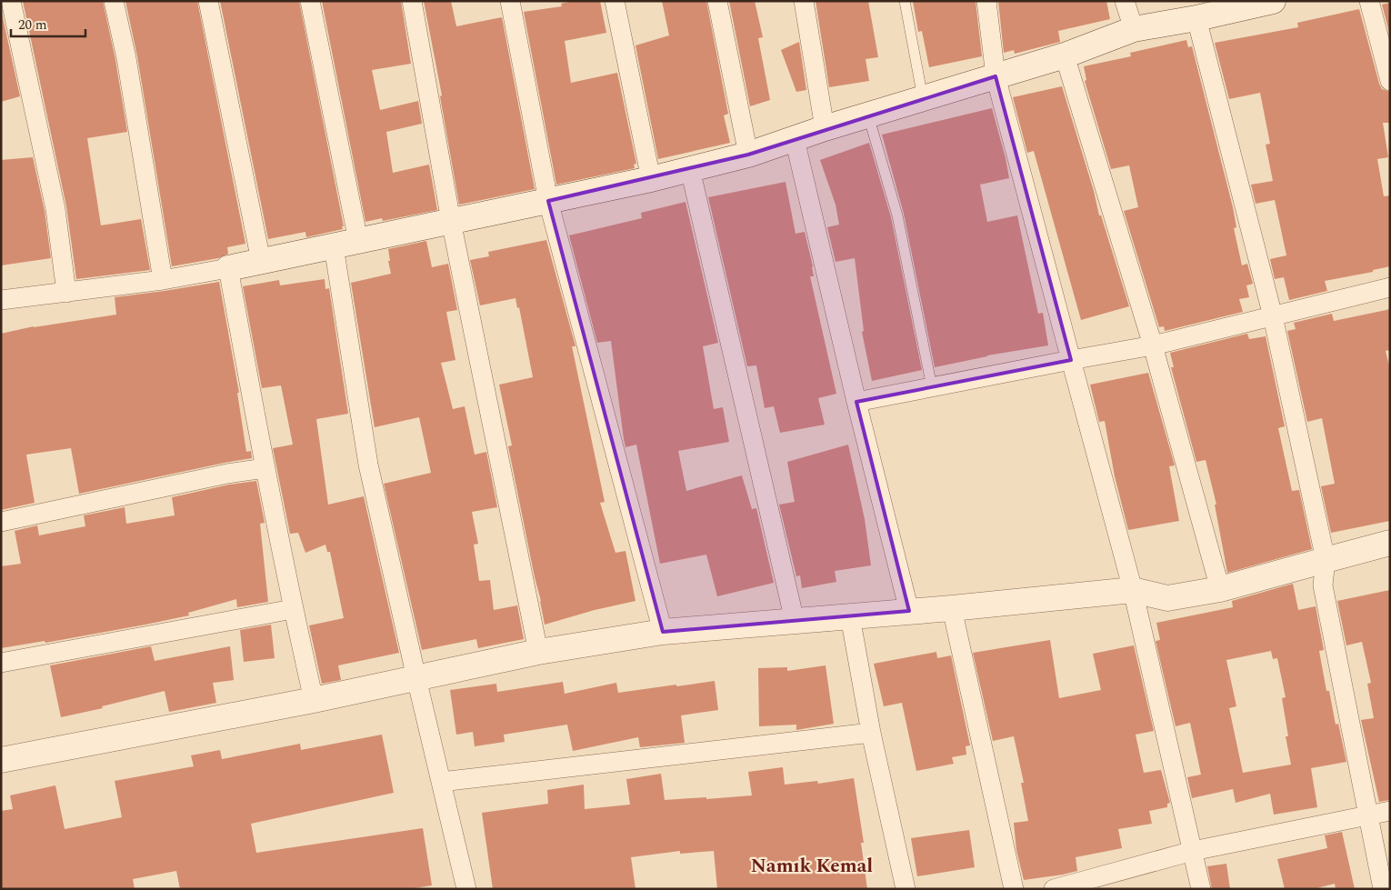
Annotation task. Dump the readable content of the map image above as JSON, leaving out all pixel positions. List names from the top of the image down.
{
  "districts": ["Namık Kemal"],
  "scale_bar": "20 m"
}
